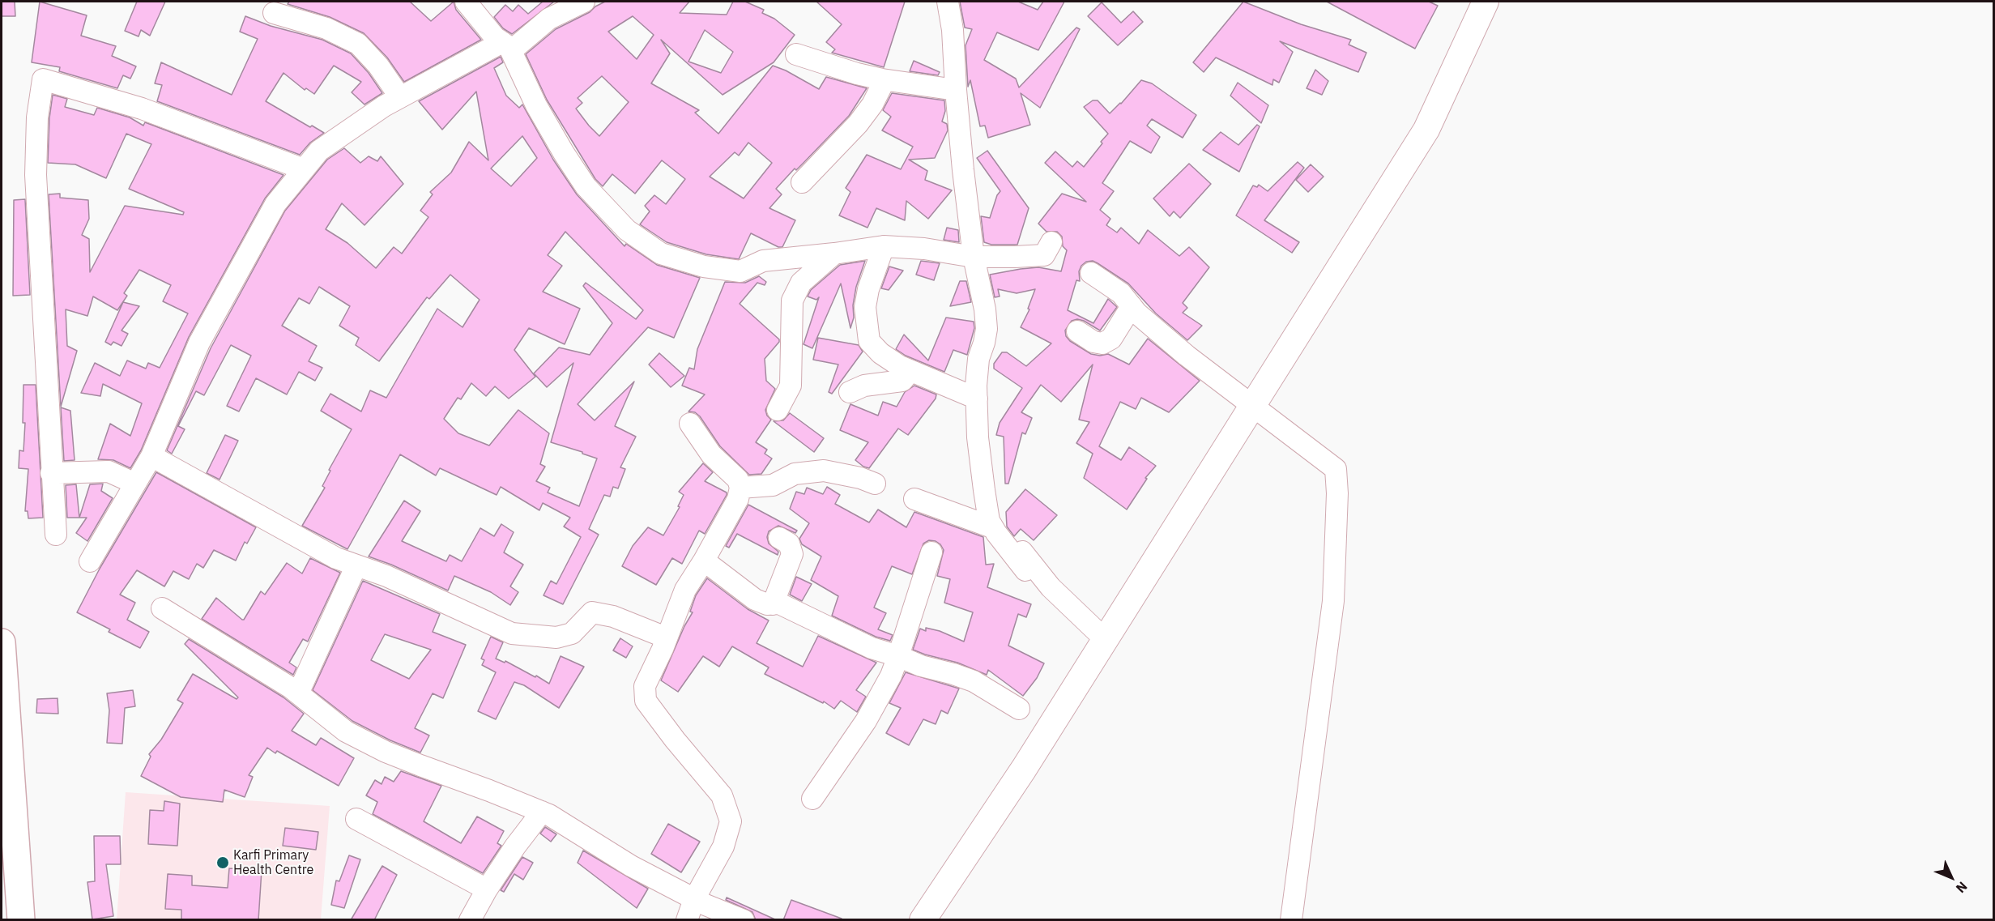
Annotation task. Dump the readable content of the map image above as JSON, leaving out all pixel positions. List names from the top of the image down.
{
  "places": ["Karfi Primary Health Centre"],
  "north": "bottom right"
}
